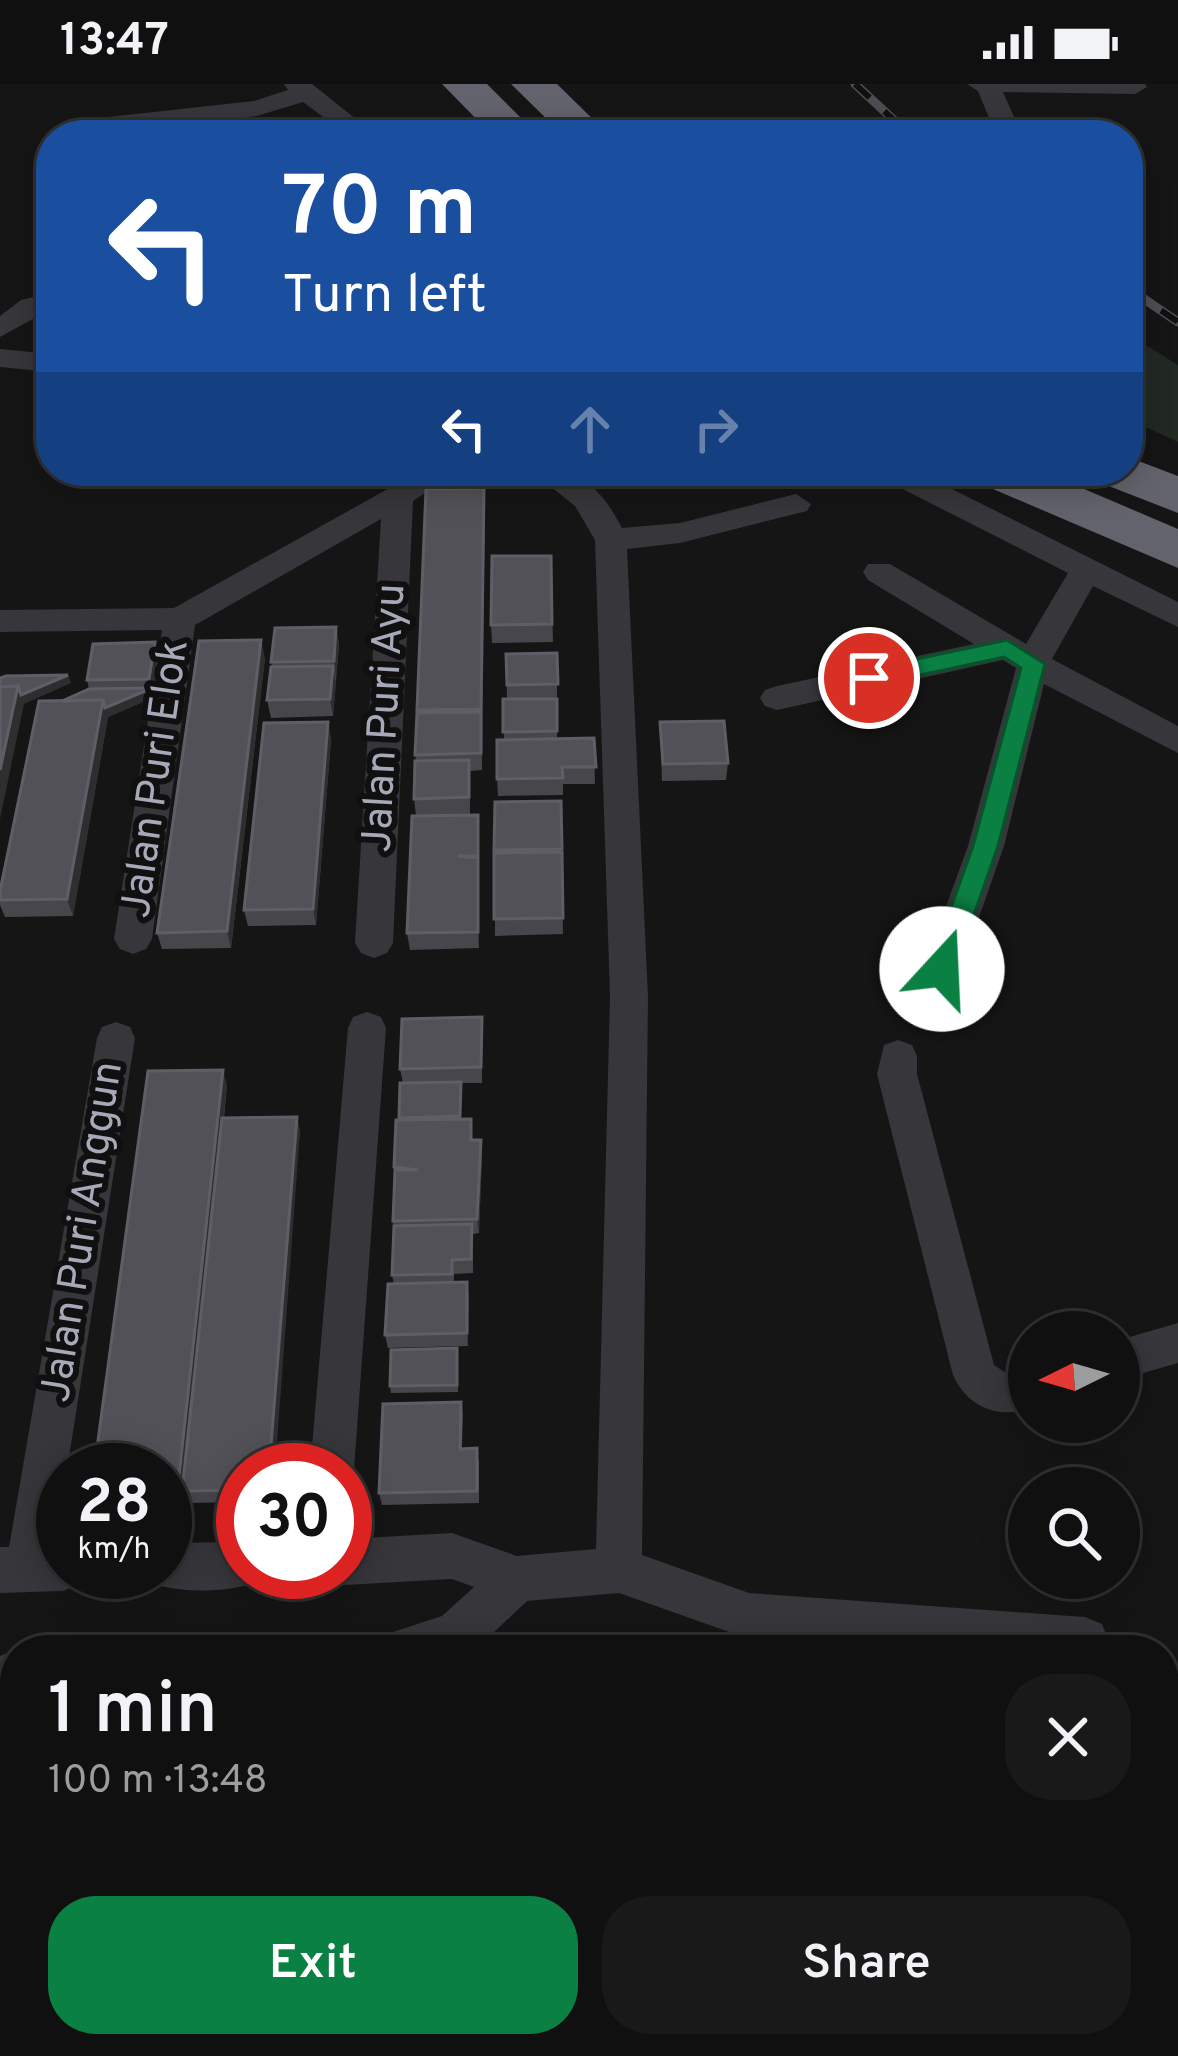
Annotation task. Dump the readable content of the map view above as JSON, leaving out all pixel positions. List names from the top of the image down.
{
  "streets": {
    "street": ["Jalan Puri Ayu", "Jalan Puri Elok", "Jalan Puri Anggun"]
  },
  "north": "left",
  "page": {
    "status": "13:47",
    "turn": ["70 m", "Turn left"],
    "speed": "28 km/h",
    "limit": "30",
    "heading": ["1 min", "100 m · 13:48"],
    "buttons": ["Exit", "Share"]
  }
}
